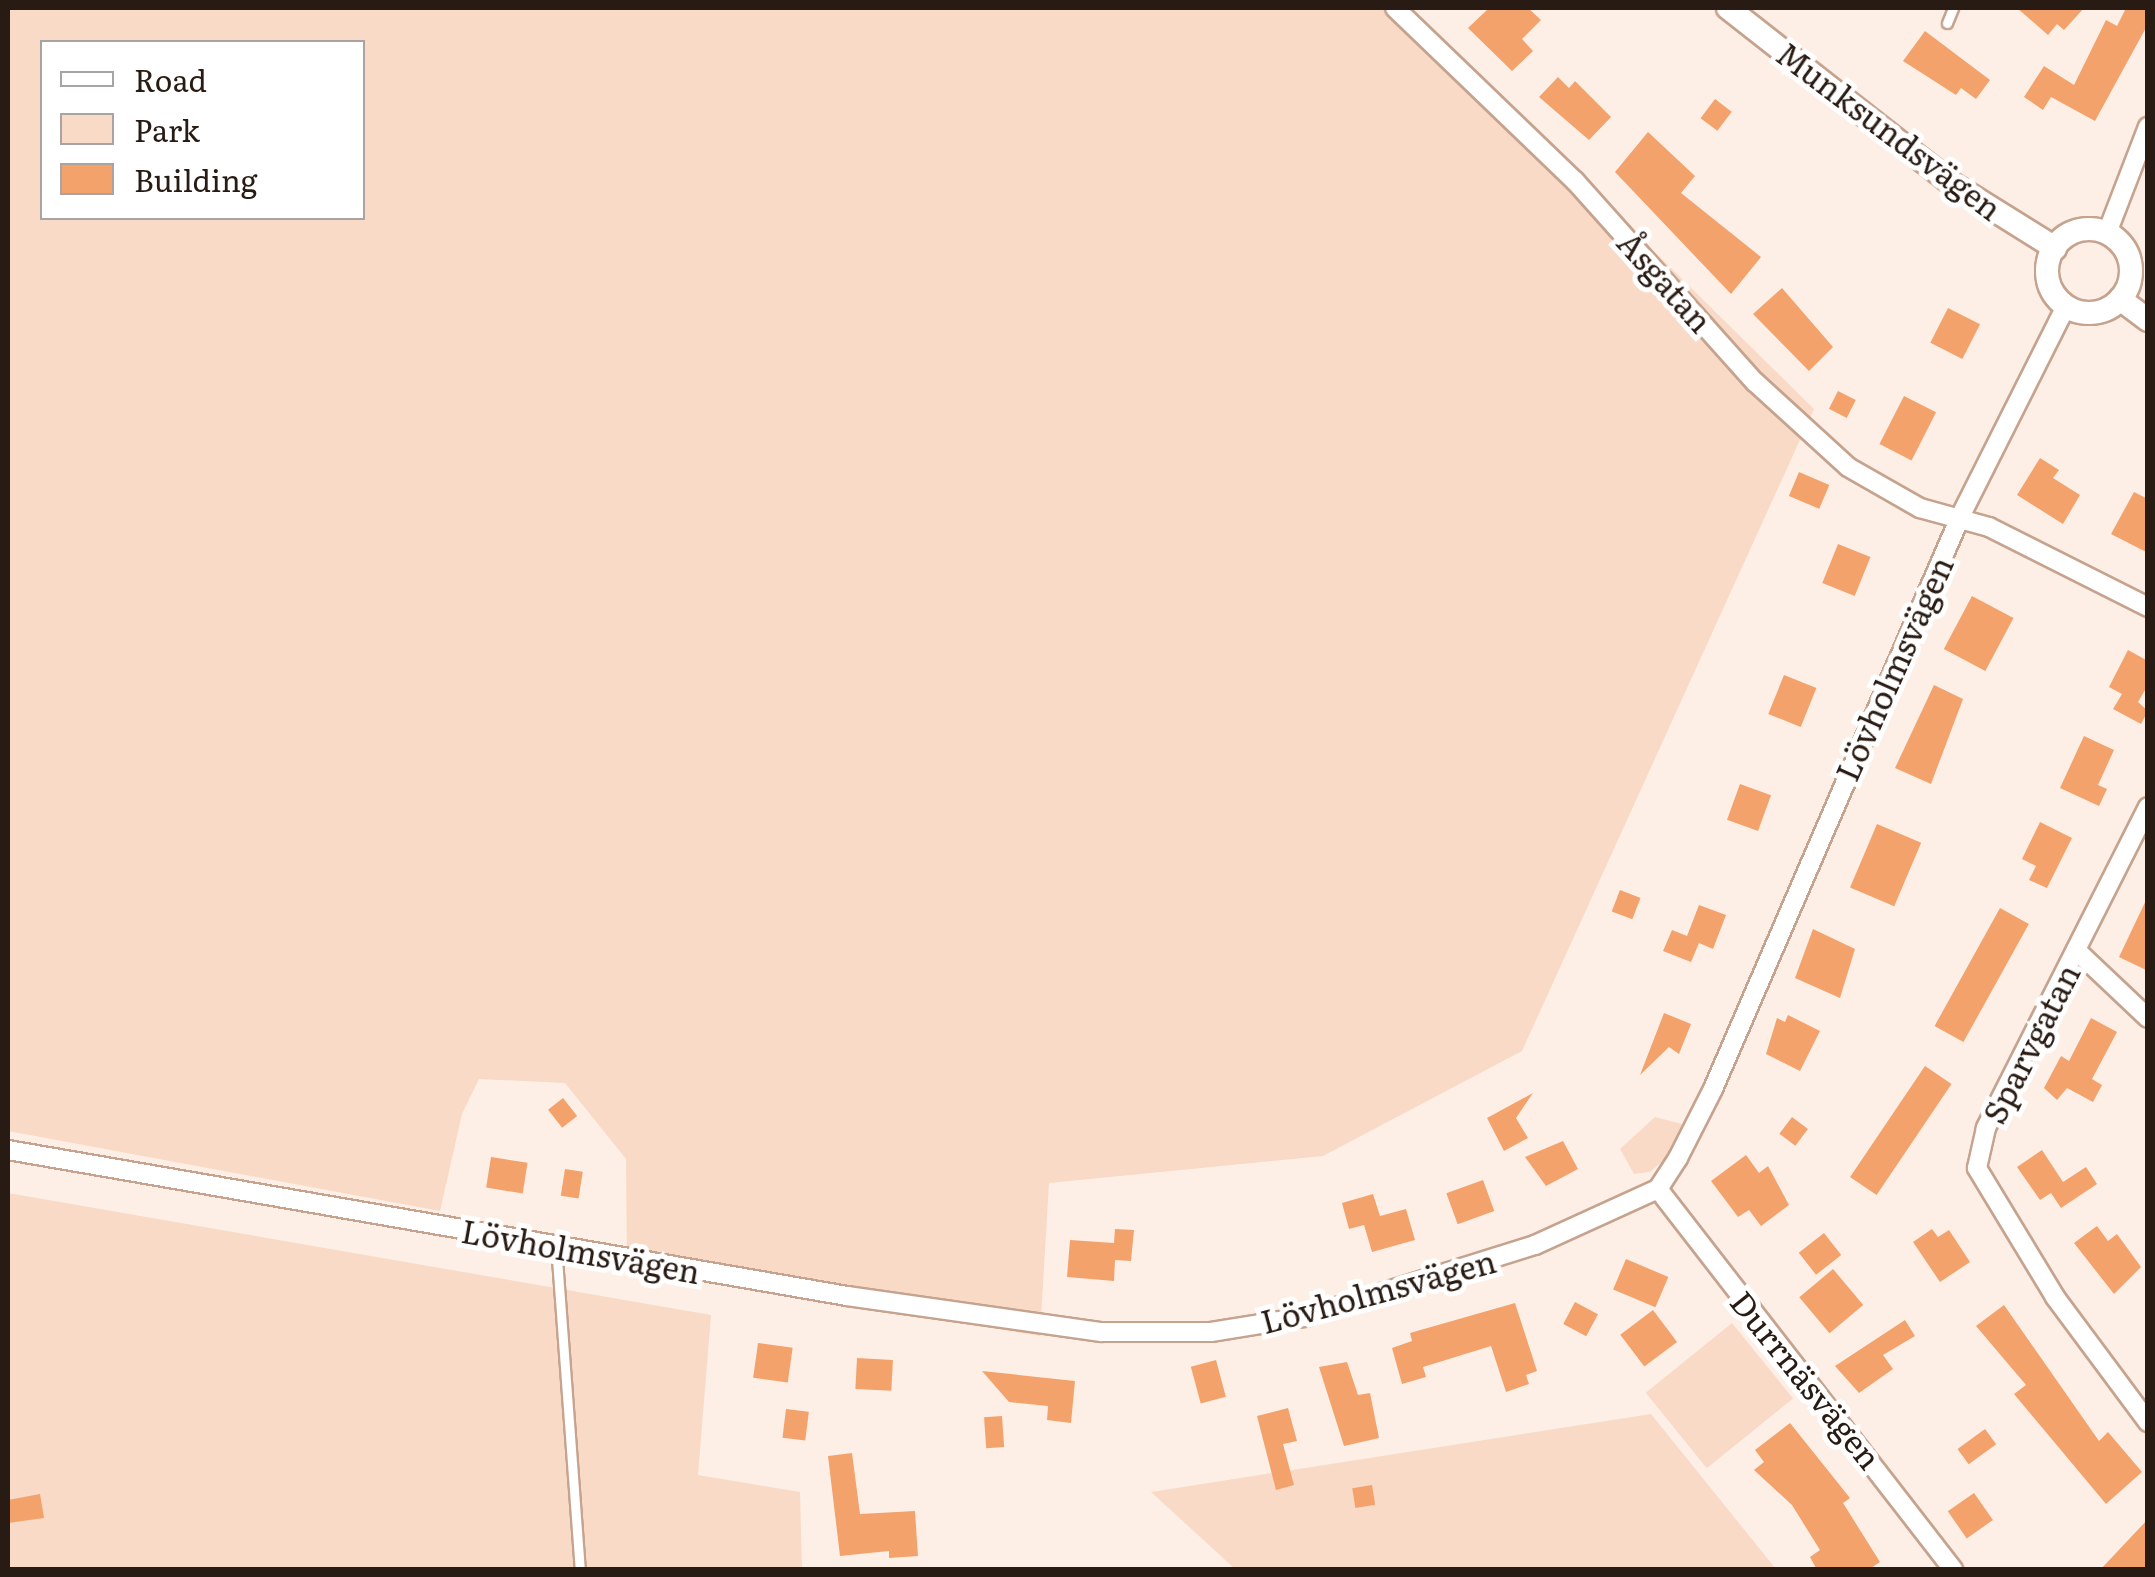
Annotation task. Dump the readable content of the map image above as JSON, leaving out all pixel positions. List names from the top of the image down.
{
  "streets": {
    "street": [
      "Munksundsvägen",
      "Åsgatan",
      "Lövholmsvägen",
      "Sparvgatan",
      "Durrnäsvägen"
    ]
  },
  "crossings": [
    ["Munksundsvägen", "Lövholmsvägen"],
    ["Åsgatan", "Lövholmsvägen"],
    ["Lövholmsvägen", "Durrnäsvägen"]
  ],
  "legend": ["Road", "Park", "Building"]
}
